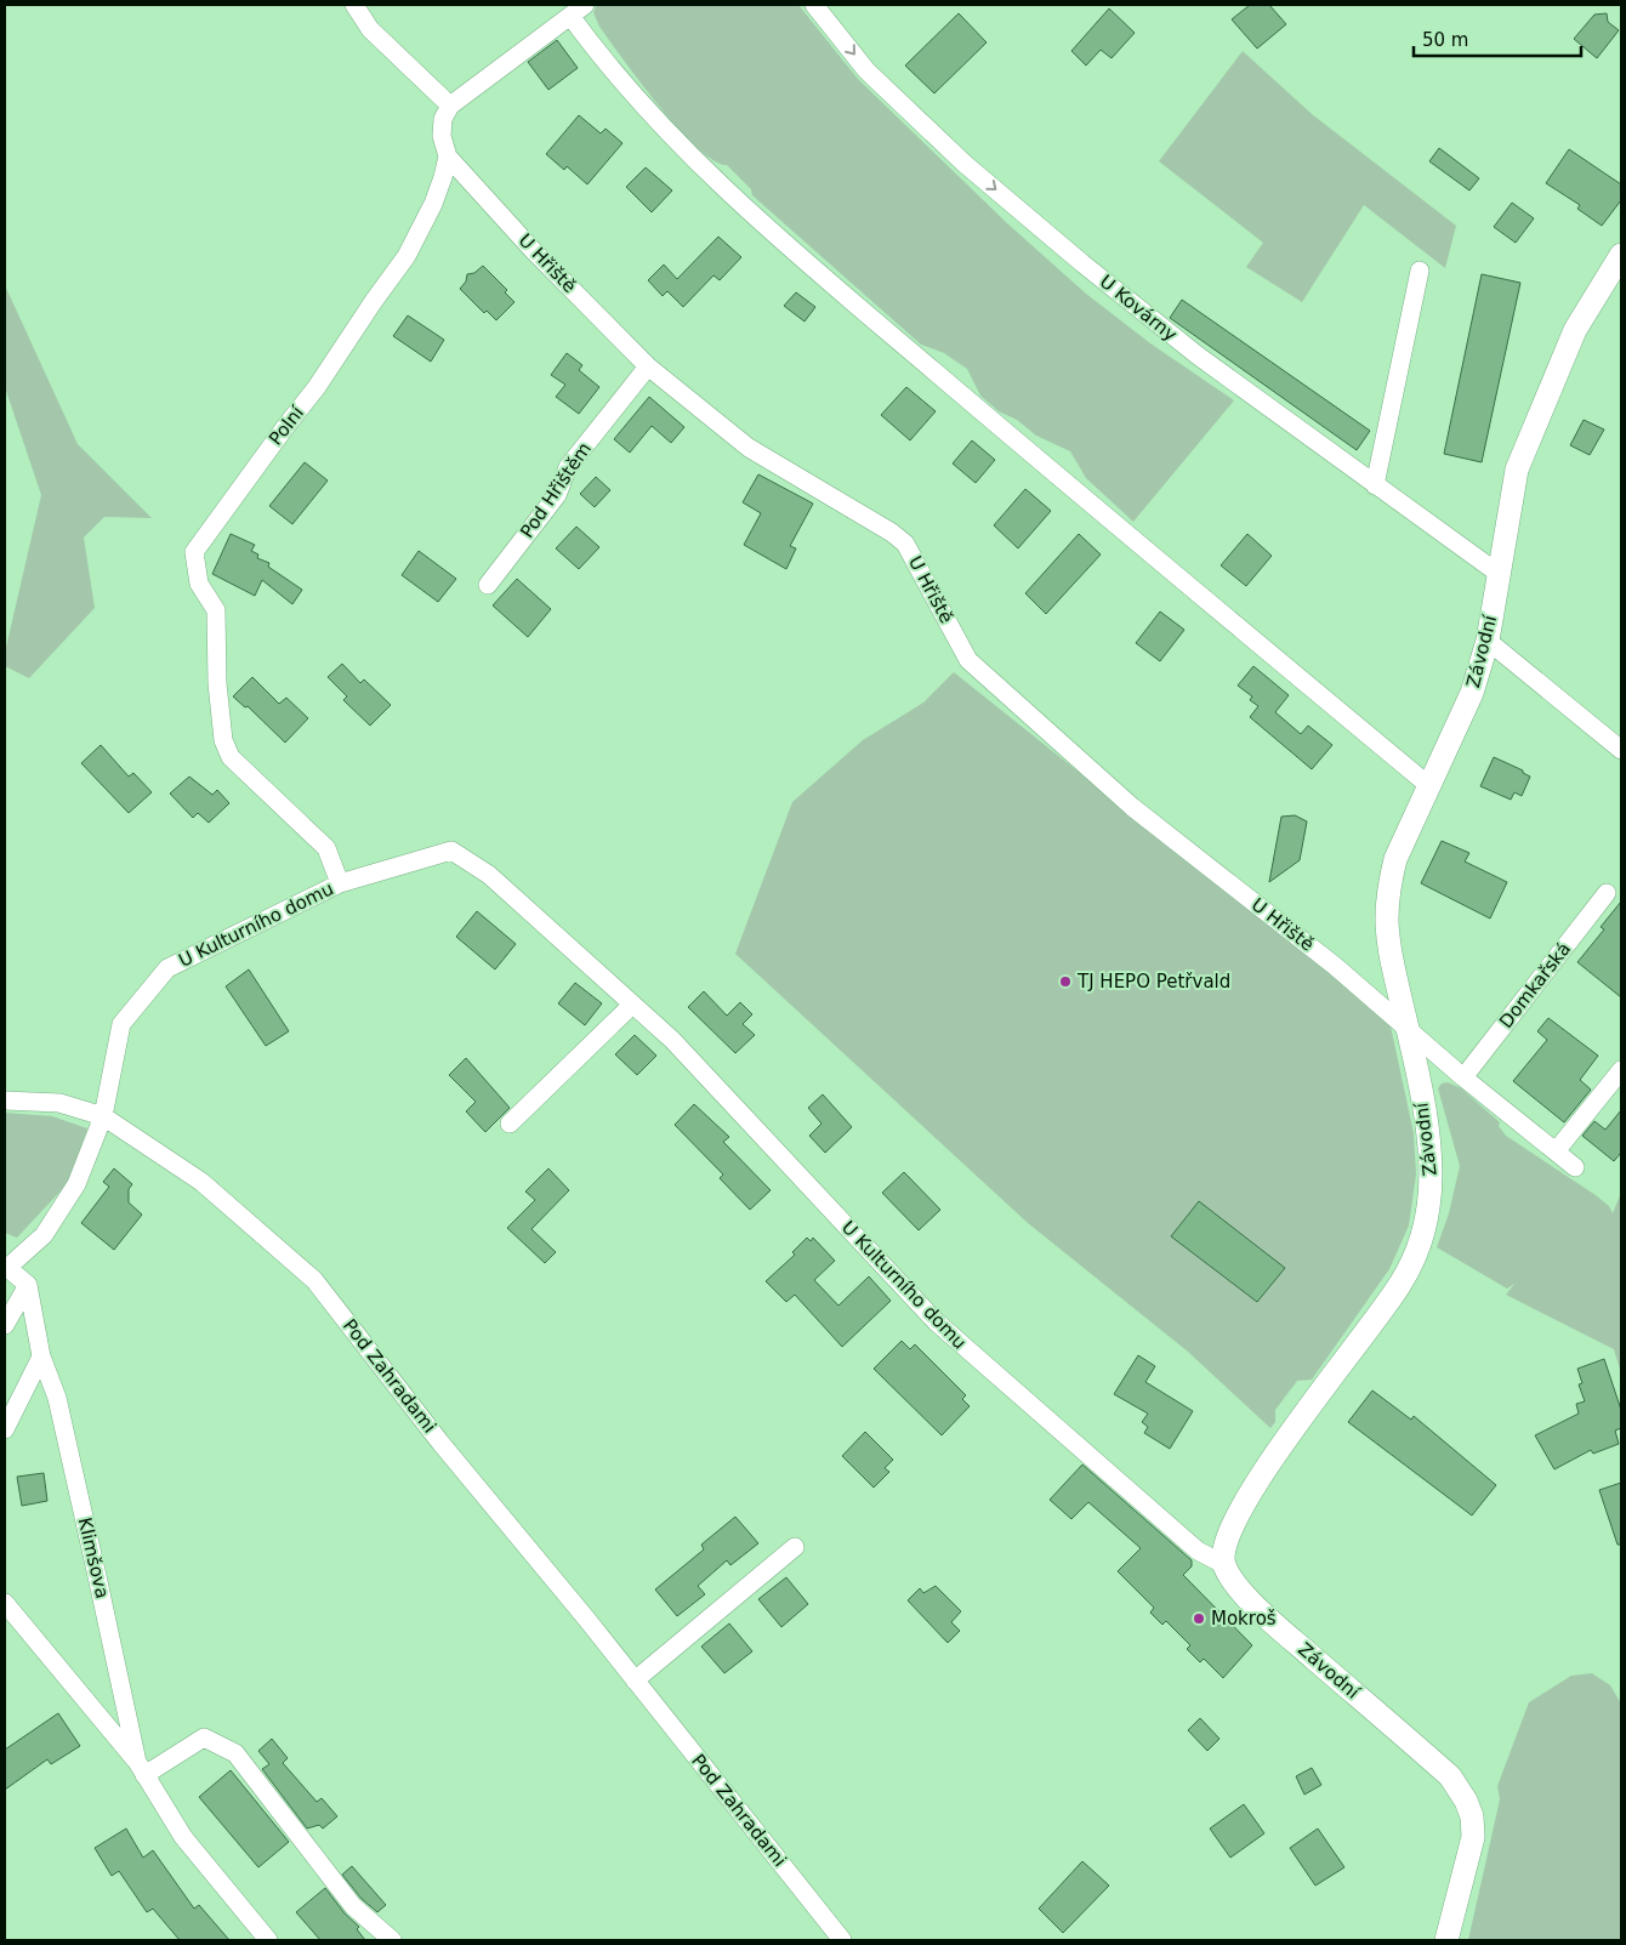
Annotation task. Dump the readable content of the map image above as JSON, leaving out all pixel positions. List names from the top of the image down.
{
  "streets": {
    "street": [
      "U Hřiště",
      "U Kovárny",
      "Polní",
      "Pod Hřištěm",
      "Závodní",
      "U Kulturního domu",
      "Domkařská",
      "Pod Zahradami",
      "Klimšova"
    ]
  },
  "crossings": [
    ["U Hřiště", "Polní"],
    ["U Hřiště", "Pod Hřištěm"],
    ["U Hřiště", "Závodní"],
    ["U Hřiště", "Domkařská"],
    ["U Kovárny", "Závodní"],
    ["Polní", "U Kulturního domu"],
    ["Závodní", "U Kulturního domu"],
    ["U Kulturního domu", "Pod Zahradami"]
  ],
  "one_way": ["U Kovárny"],
  "places": ["TJ HEPO Petřvald", "Mokroš"],
  "scale_bar": "50 m"
}
